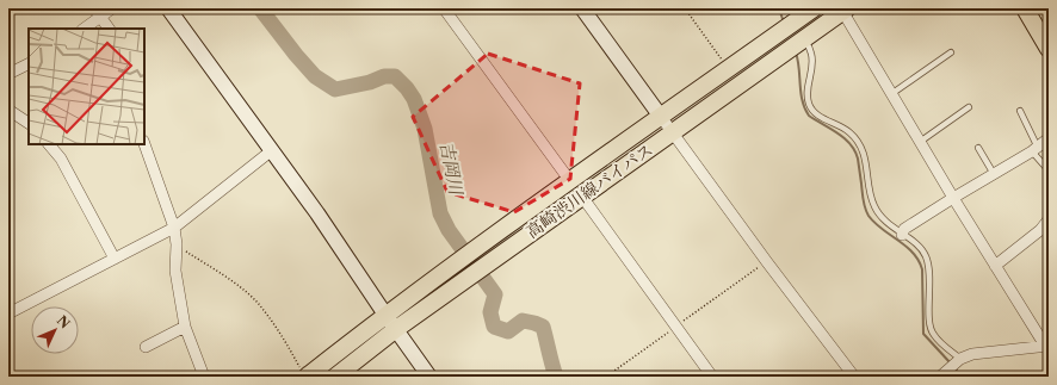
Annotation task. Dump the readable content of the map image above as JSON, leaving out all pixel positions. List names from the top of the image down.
{
  "streets": {
    "main road": ["高崎渋川線バイパス"]
  },
  "water": ["吉岡川"],
  "north": "top right"
}
